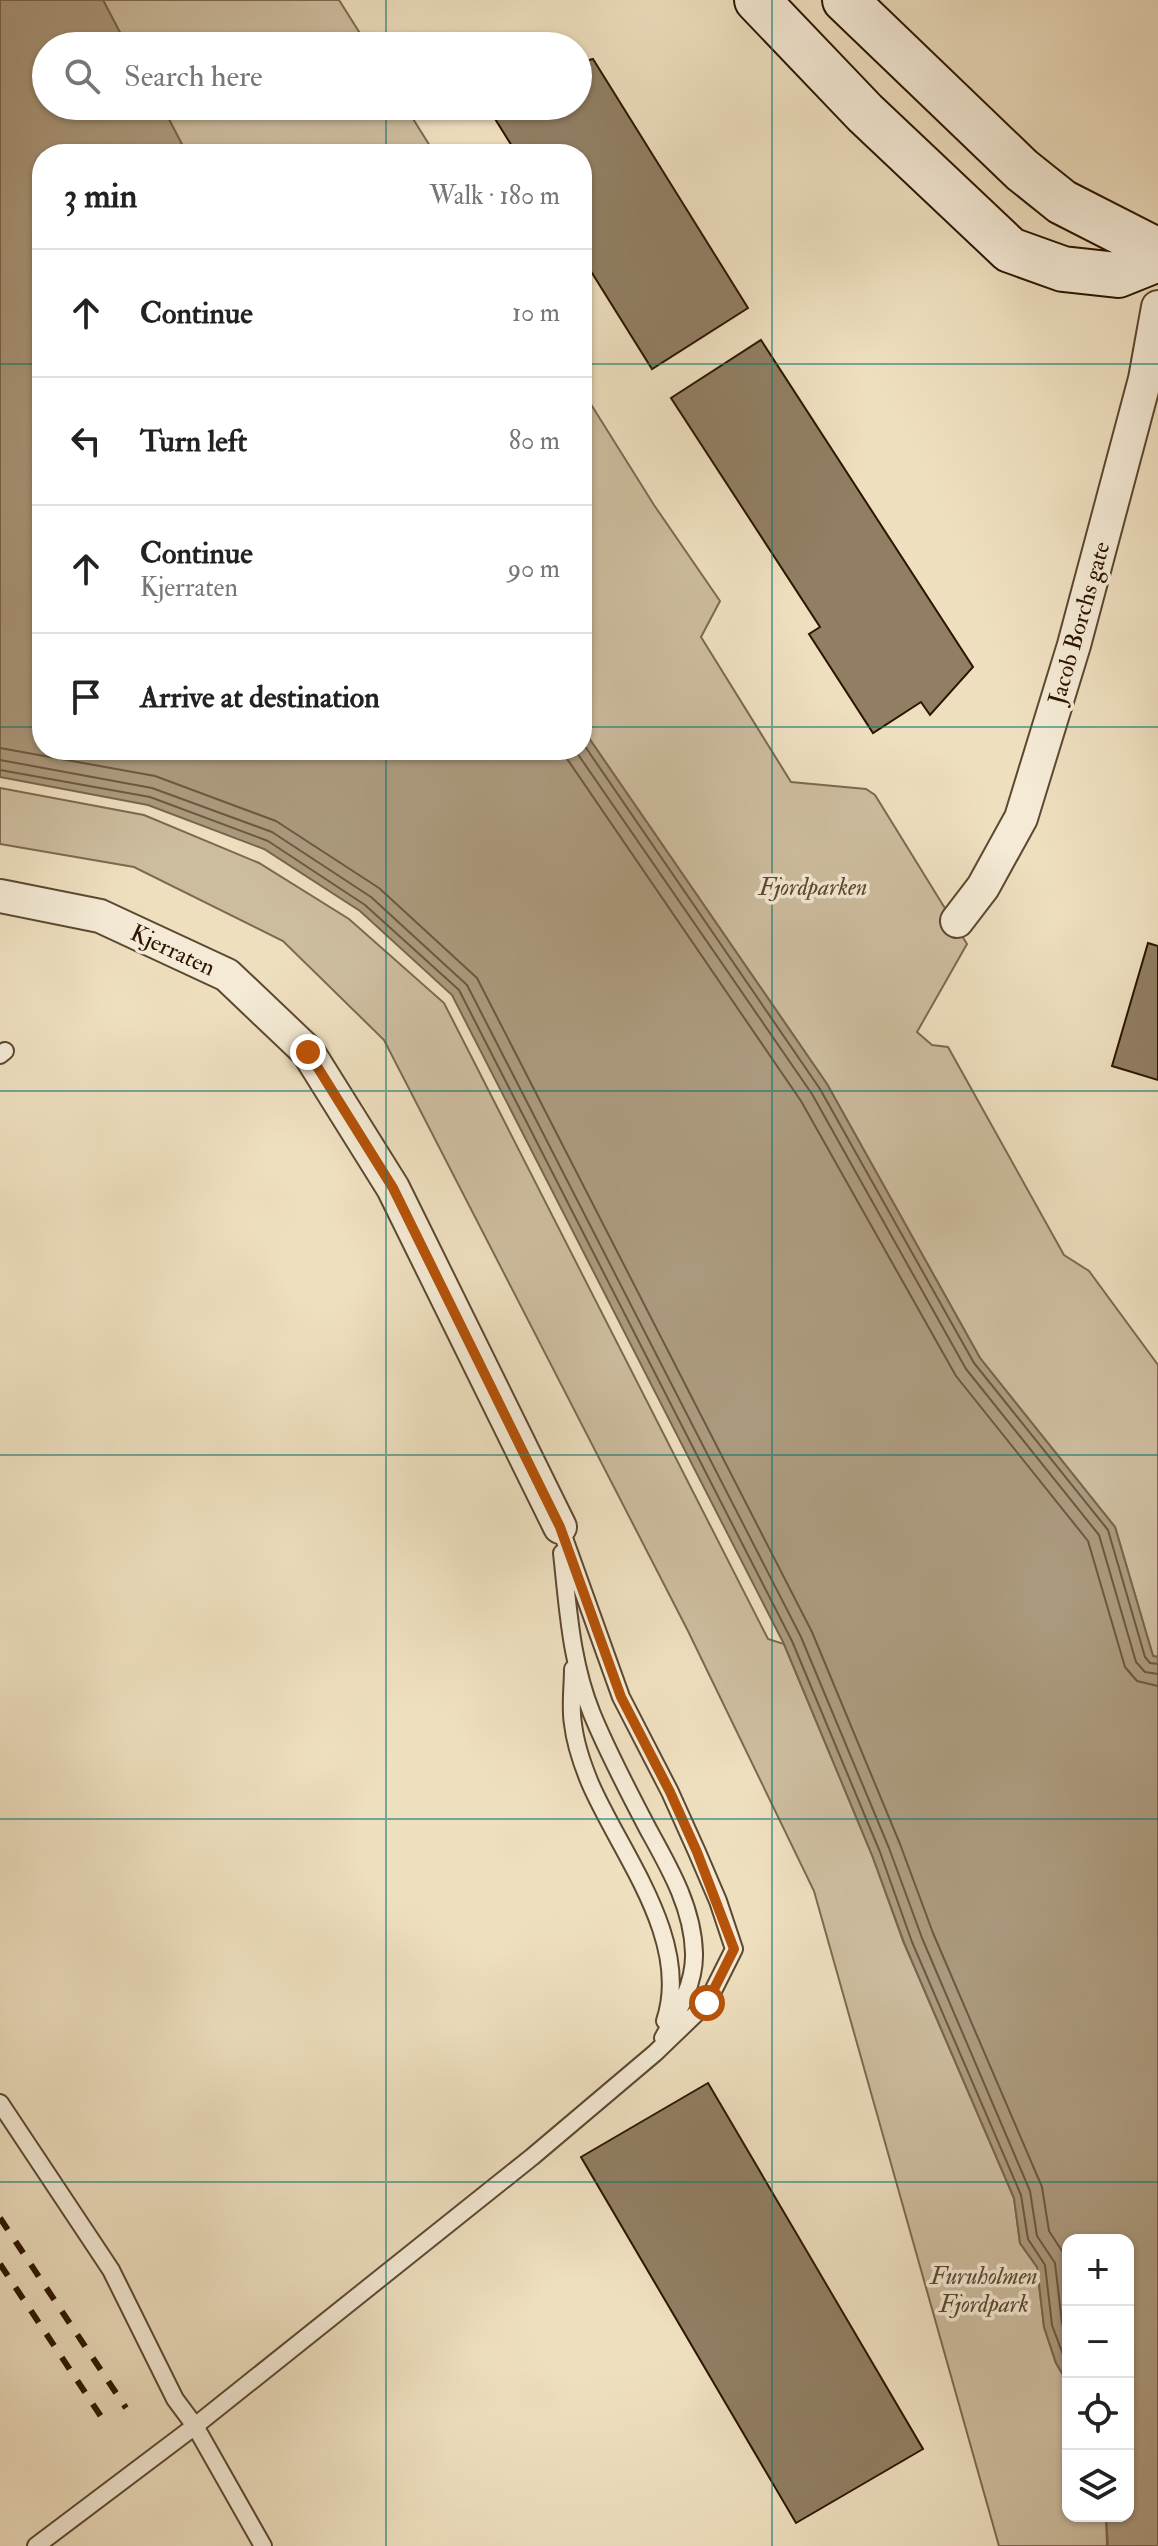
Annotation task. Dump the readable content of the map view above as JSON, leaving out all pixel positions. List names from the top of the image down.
{
  "streets": {
    "street": ["Jacob Borchs gate", "Kjerraten"]
  },
  "parks": ["Fjordparken", "Furuholmen Fjordpark"],
  "page": {
    "search": "Search here",
    "heading": ["3 min", "Walk · 180 m"],
    "list": [
      ["Continue", "10 m"],
      ["Turn left", "80 m"],
      ["Continue", "Kjerraten", "90 m"],
      "Arrive at destination"
    ],
    "map_buttons": ["+", "−"]
  }
}
